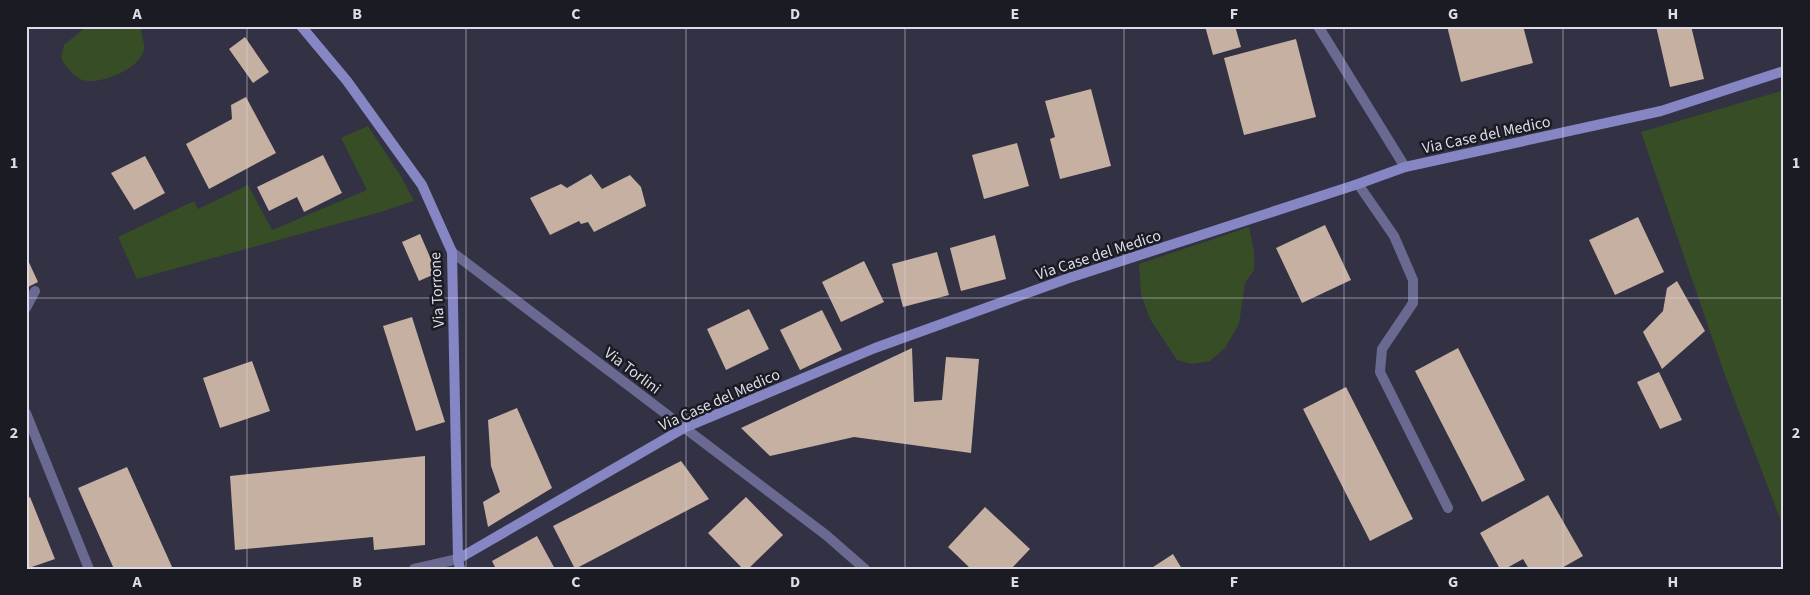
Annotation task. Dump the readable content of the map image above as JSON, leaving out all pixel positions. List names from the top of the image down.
{
  "streets": {
    "main road": ["Via Case del Medico", "Via Torrone"],
    "street": ["Via Torlini"]
  },
  "crossings": [
    ["Via Case del Medico", "Via Torrone"],
    ["Via Case del Medico", "Via Torlini"],
    ["Via Torrone", "Via Torlini"]
  ],
  "grid": {
    "columns": [
      "A",
      "B",
      "C",
      "D",
      "E",
      "F",
      "G",
      "H"
    ],
    "rows": ["1", "2"]
  }
}
